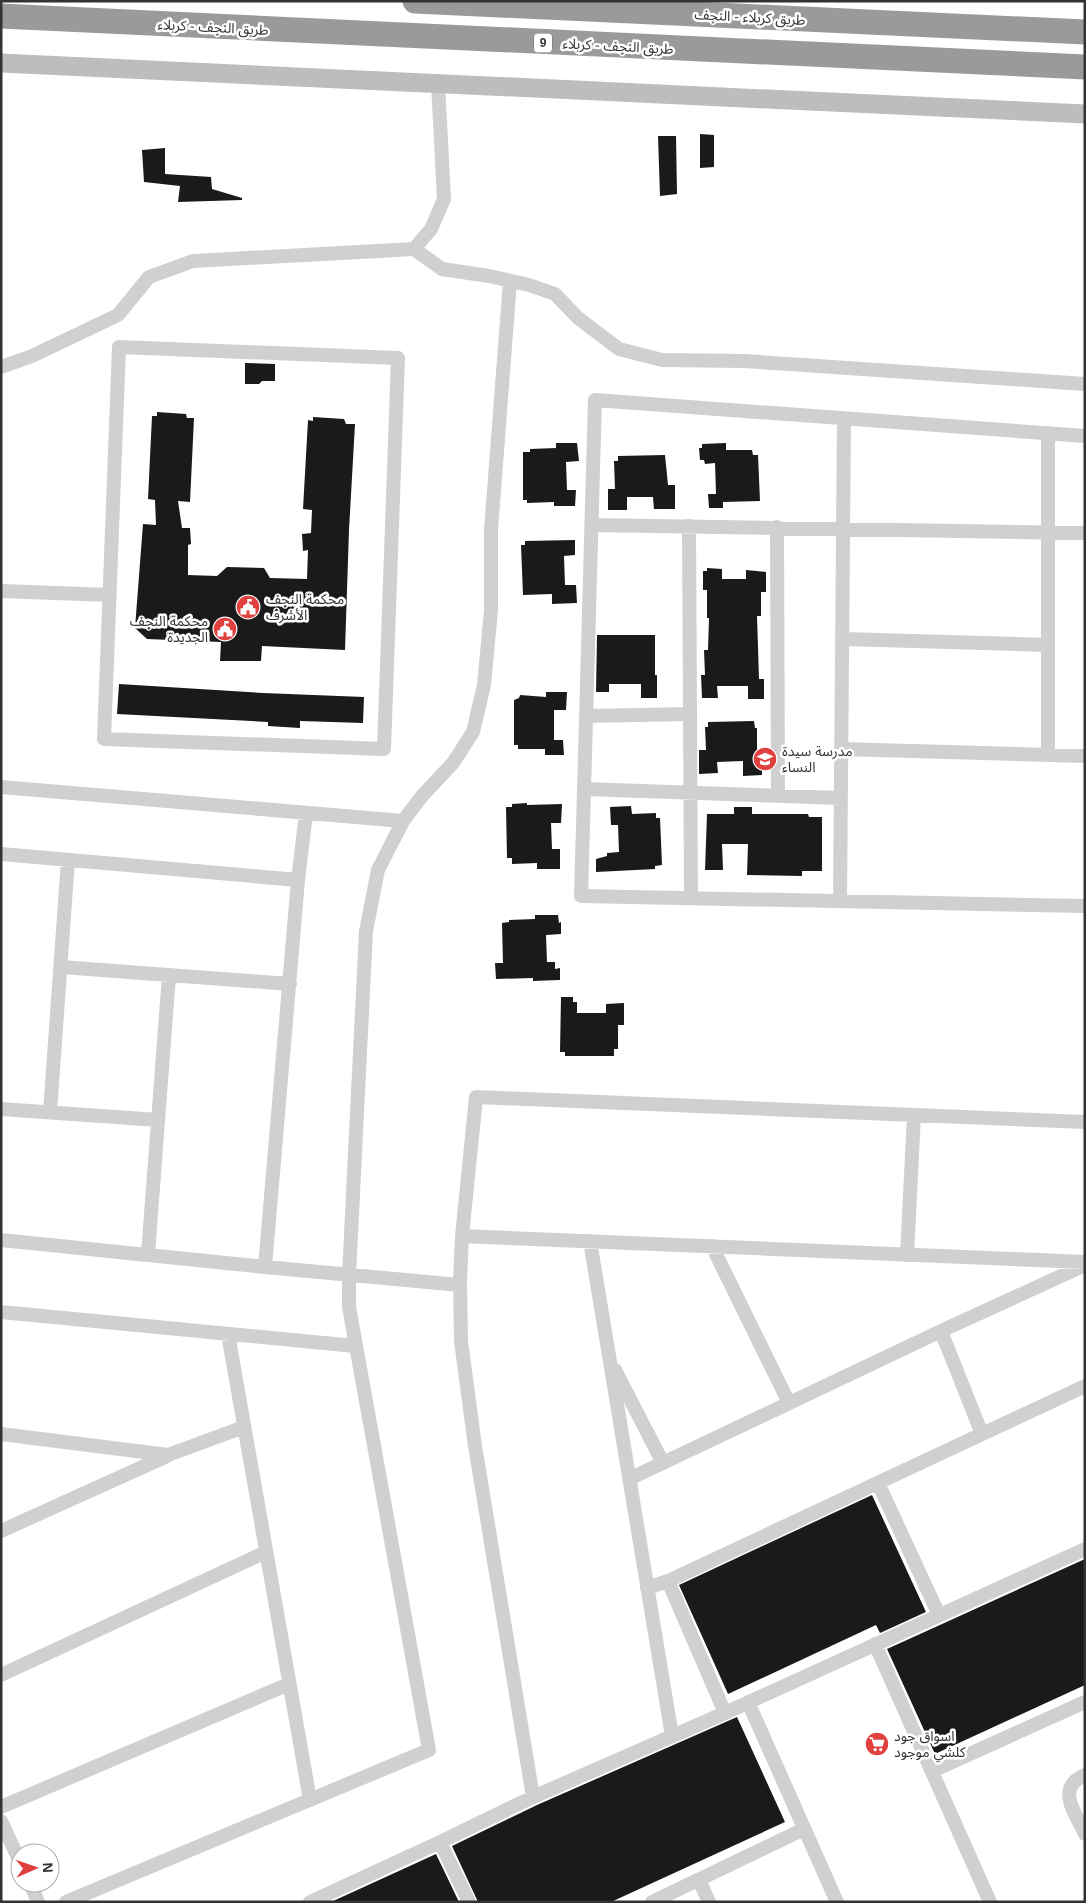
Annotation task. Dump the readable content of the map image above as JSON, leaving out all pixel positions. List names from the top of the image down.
{
  "streets": {
    "highway": ["طريق کربلاء - النجف", "طريق النجف - کربلاء", "9"]
  },
  "places": {
    "public building": ["محكمة النجف الأشرف", "محكمة النجف الجديدة"],
    "school or university": ["مدرسة سيدة النساء"],
    "supermarket": ["اسواق جود كلشي موجود"]
  },
  "north": "right"
}
